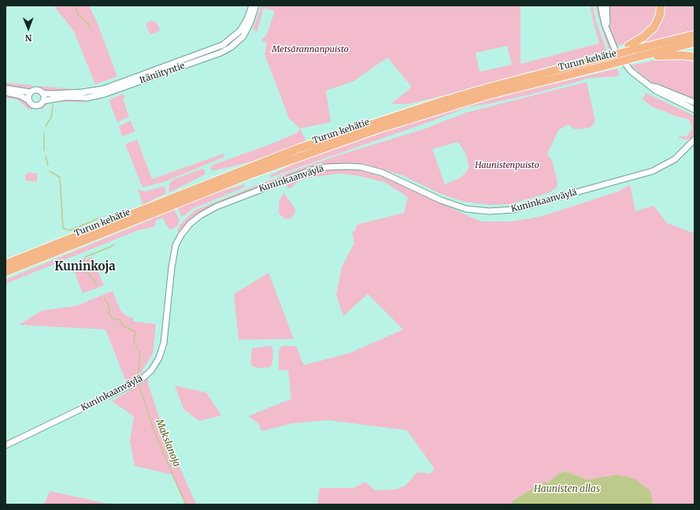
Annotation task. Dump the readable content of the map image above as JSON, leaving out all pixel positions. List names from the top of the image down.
{
  "streets": {
    "highway": ["Turun kehätie"],
    "street": ["Itäniityntie", "Kuninkaanväylä"]
  },
  "districts": ["Kuninkoja"],
  "water": ["Makslanoja", "Haunisten allas"],
  "parks": ["Metsärannanpuisto", "Haunistenpuisto"],
  "north": "bottom"
}
